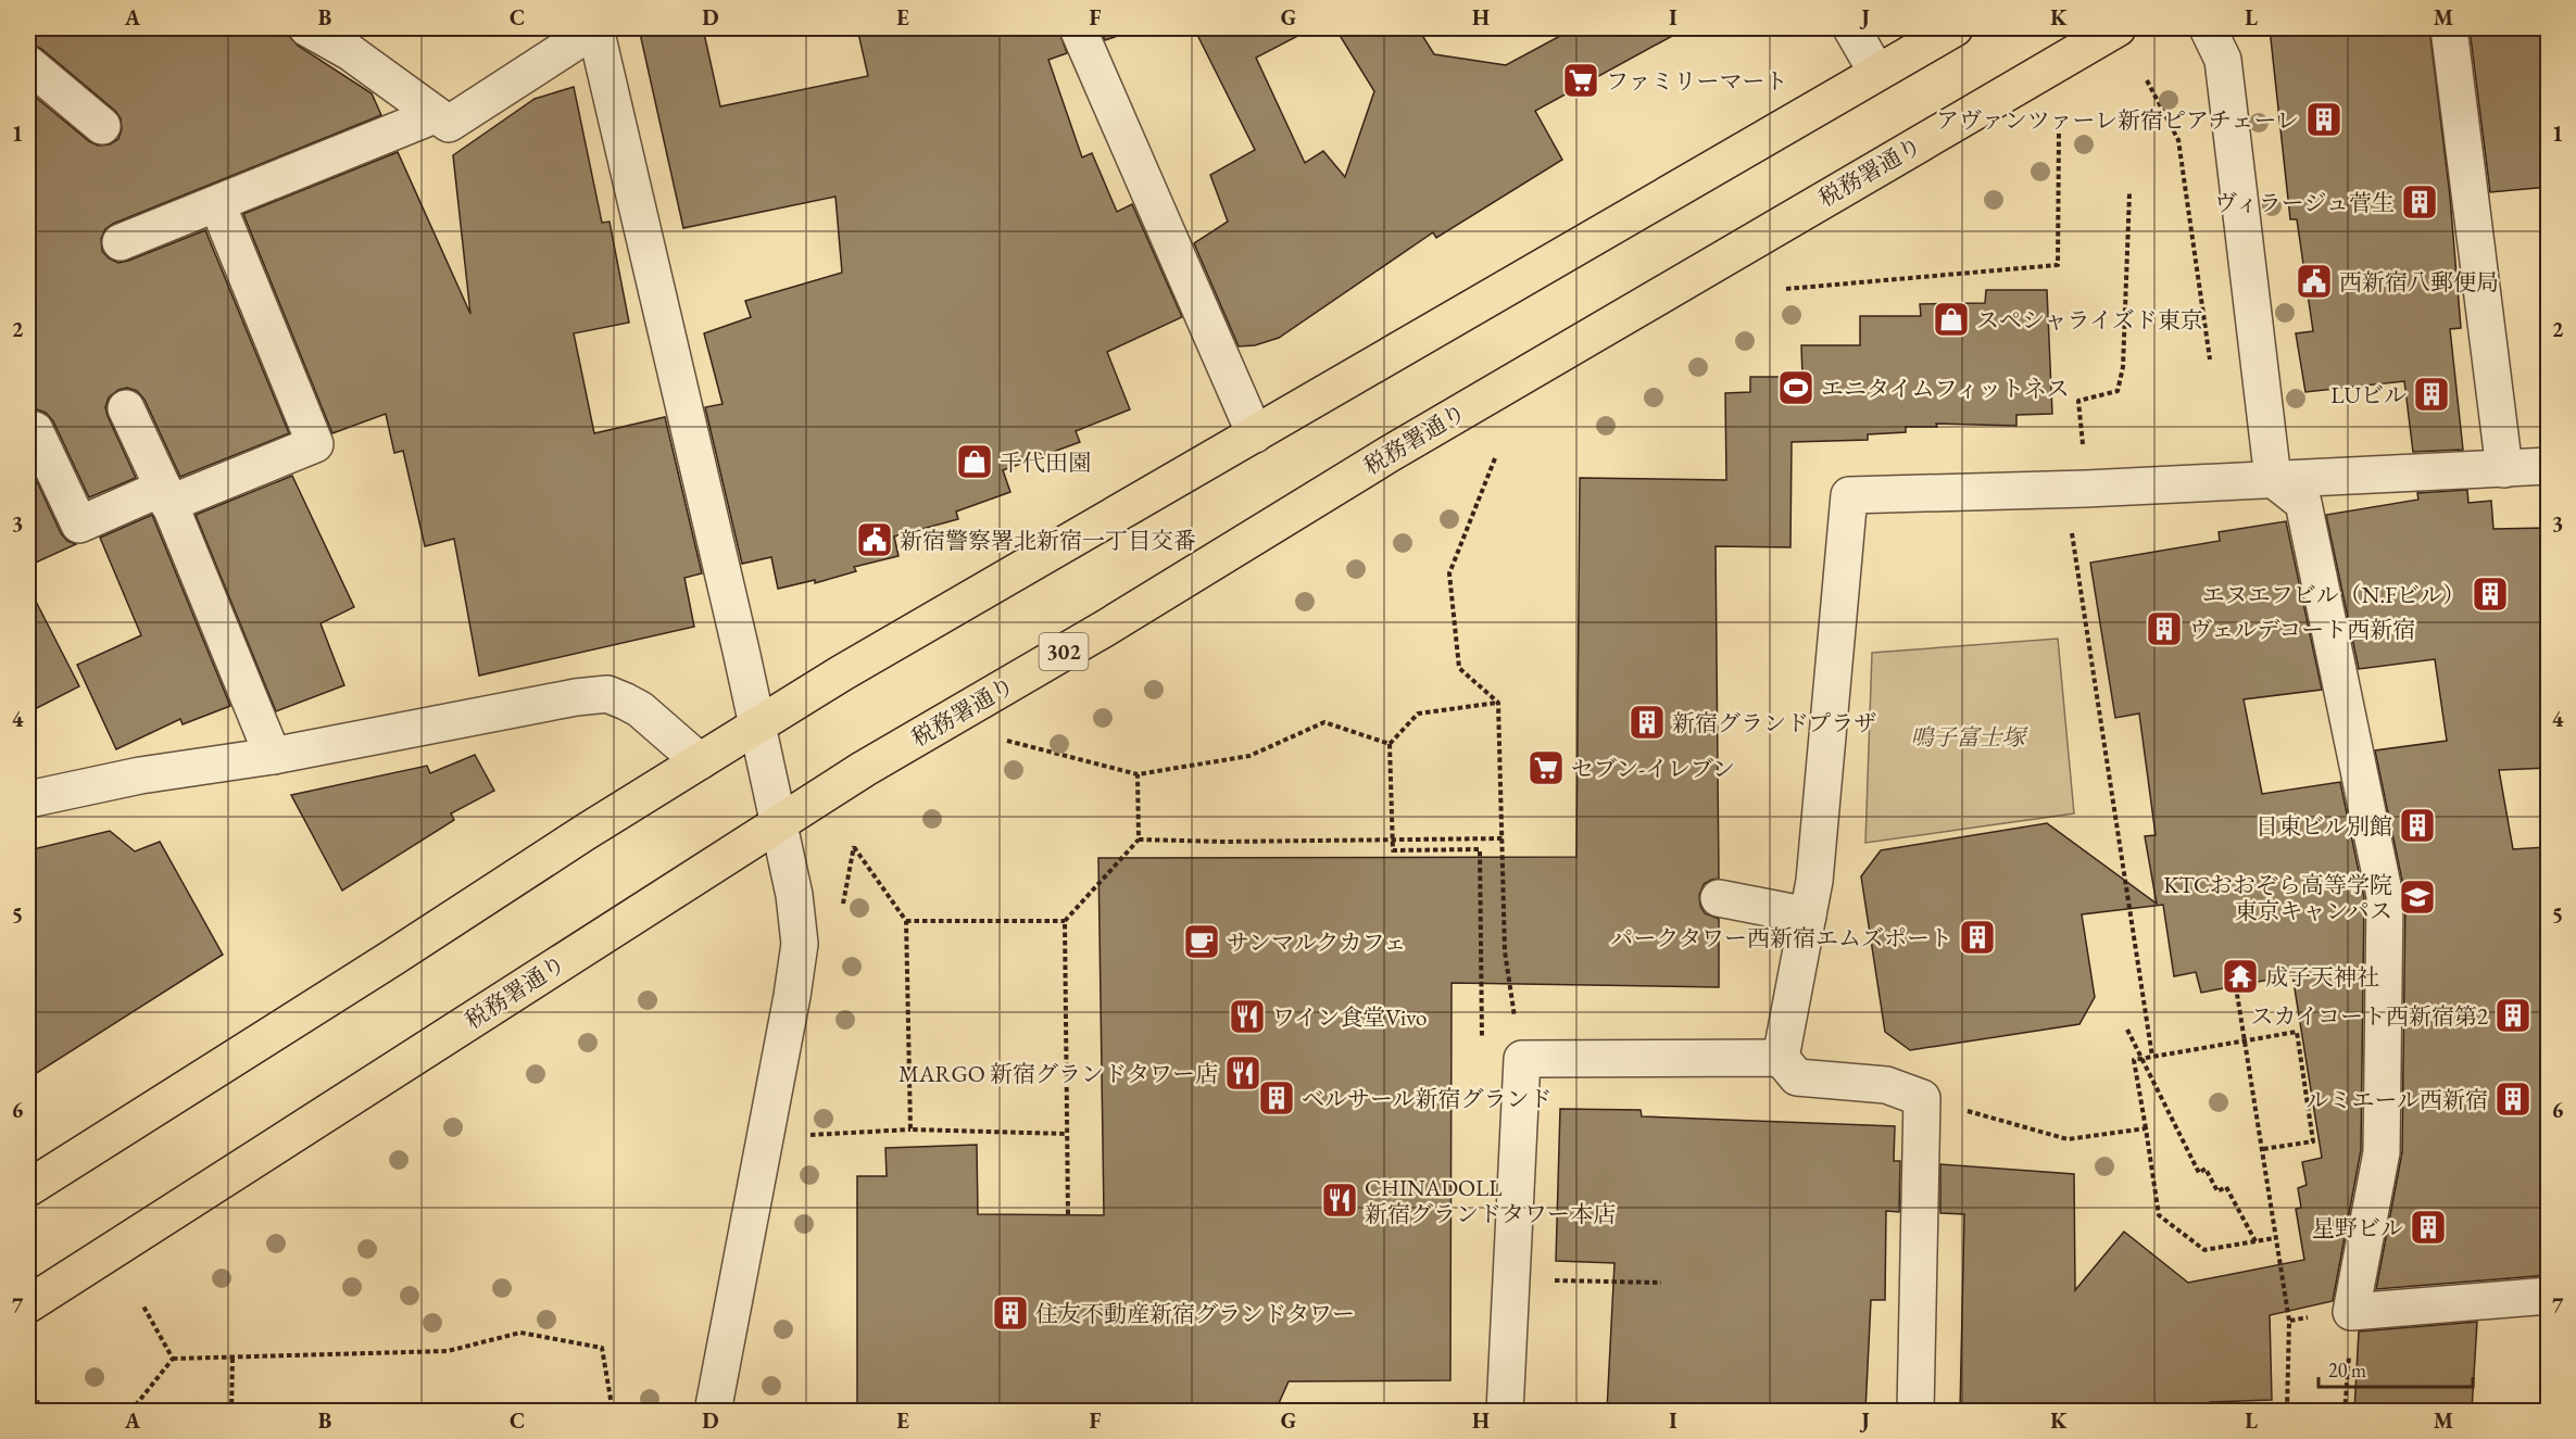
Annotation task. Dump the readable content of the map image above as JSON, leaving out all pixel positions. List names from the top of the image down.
{
  "streets": {
    "main road": ["税務署通り", "302"]
  },
  "parks": ["鳴子富士塚"],
  "places": {
    "supermarket": ["ファミリーマート", "セブン-イレブン"],
    "building": [
      "アヴァンツァーレ新宿ピアチェーレ",
      "ヴィラージュ菅生",
      "LUビル",
      "エヌエフビル（N.Fビル）",
      "ヴェルデコート西新宿",
      "新宿グランドプラザ",
      "日東ビル別館",
      "パークタワー西新宿エムズポート",
      "スカイコート西新宿第2",
      "ベルサール新宿グランド",
      "ルミエール西新宿",
      "星野ビル",
      "住友不動産新宿グランドタワー"
    ],
    "public building": ["西新宿八郵便局", "新宿警察署北新宿一丁目交番"],
    "shop": ["スペシャライズド東京", "千代田園"],
    "sports": ["エニタイムフィットネス"],
    "school or university": ["KTCおおぞら高等学院 東京キャンパス"],
    "cafe": ["サンマルクカフェ"],
    "temple": ["成子天神社"],
    "restaurant": ["ワイン食堂Vivo", "MARGO 新宿グランドタワー店", "CHINADOLL 新宿グランドタワー本店"]
  },
  "scale_bar": "20 m",
  "grid": {
    "columns": [
      "A",
      "B",
      "C",
      "D",
      "E",
      "F",
      "G",
      "H",
      "I",
      "J",
      "K",
      "L",
      "M"
    ],
    "rows": [
      "1",
      "2",
      "3",
      "4",
      "5",
      "6",
      "7"
    ]
  }
}
